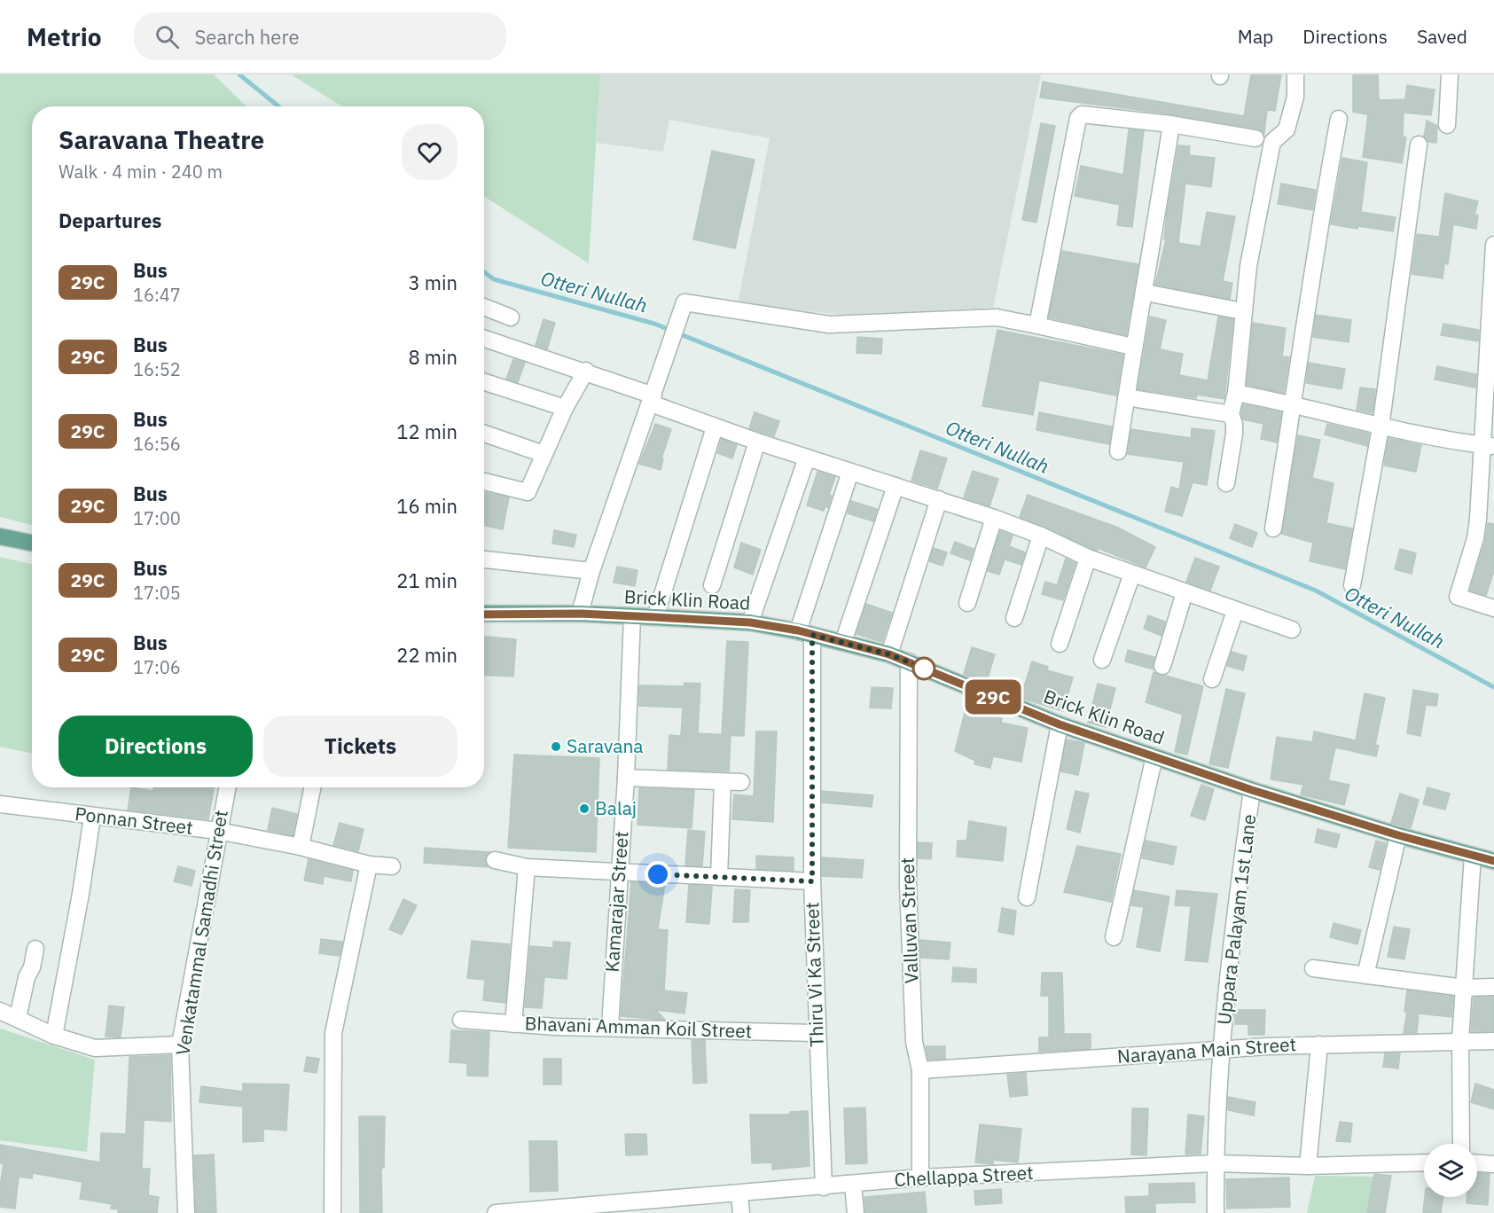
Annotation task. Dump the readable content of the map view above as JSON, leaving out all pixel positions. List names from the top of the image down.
{
  "streets": {
    "main road": ["Brick Klin Road"],
    "street": [
      "Ponnan Street",
      "Kamarajar Street",
      "Uppara Palayam 1st Lane",
      "Valluvan Street",
      "Venkatammal Samadhi Street",
      "Thiru Vi Ka Street",
      "Bhavani Amman Koil Street",
      "Narayana Main Street",
      "Chellappa Street"
    ]
  },
  "crossings": [
    ["Brick Klin Road", "Kamarajar Street"],
    ["Brick Klin Road", "Uppara Palayam 1st Lane"],
    ["Brick Klin Road", "Valluvan Street"],
    ["Brick Klin Road", "Thiru Vi Ka Street"],
    ["Ponnan Street", "Venkatammal Samadhi Street"],
    ["Kamarajar Street", "Bhavani Amman Koil Street"],
    ["Uppara Palayam 1st Lane", "Narayana Main Street"],
    ["Uppara Palayam 1st Lane", "Chellappa Street"],
    ["Valluvan Street", "Narayana Main Street"],
    ["Valluvan Street", "Chellappa Street"],
    ["Thiru Vi Ka Street", "Bhavani Amman Koil Street"],
    ["Thiru Vi Ka Street", "Chellappa Street"]
  ],
  "water": ["Otteri Nullah"],
  "places": ["Saravana", "Balaj"],
  "lines": ["bus line 29C"],
  "page": {
    "header": "Metrio",
    "search": "Search here",
    "nav": ["Map", "Directions", "Saved"],
    "on_map": "29C",
    "heading": [
      ["Saravana Theatre", "Walk · 4 min · 240 m"],
      "Departures"
    ],
    "list": [
      {
        "mark": "29C",
        "name": "Bus",
        "note": "16:47",
        "value": "3 min"
      },
      {
        "mark": "29C",
        "name": "Bus",
        "note": "16:52",
        "value": "8 min"
      },
      {
        "mark": "29C",
        "name": "Bus",
        "note": "16:56",
        "value": "12 min"
      },
      {
        "mark": "29C",
        "name": "Bus",
        "note": "17:00",
        "value": "16 min"
      },
      {
        "mark": "29C",
        "name": "Bus",
        "note": "17:05",
        "value": "21 min"
      },
      {
        "mark": "29C",
        "name": "Bus",
        "note": "17:06",
        "value": "22 min"
      }
    ],
    "buttons": ["Directions", "Tickets"]
  }
}
